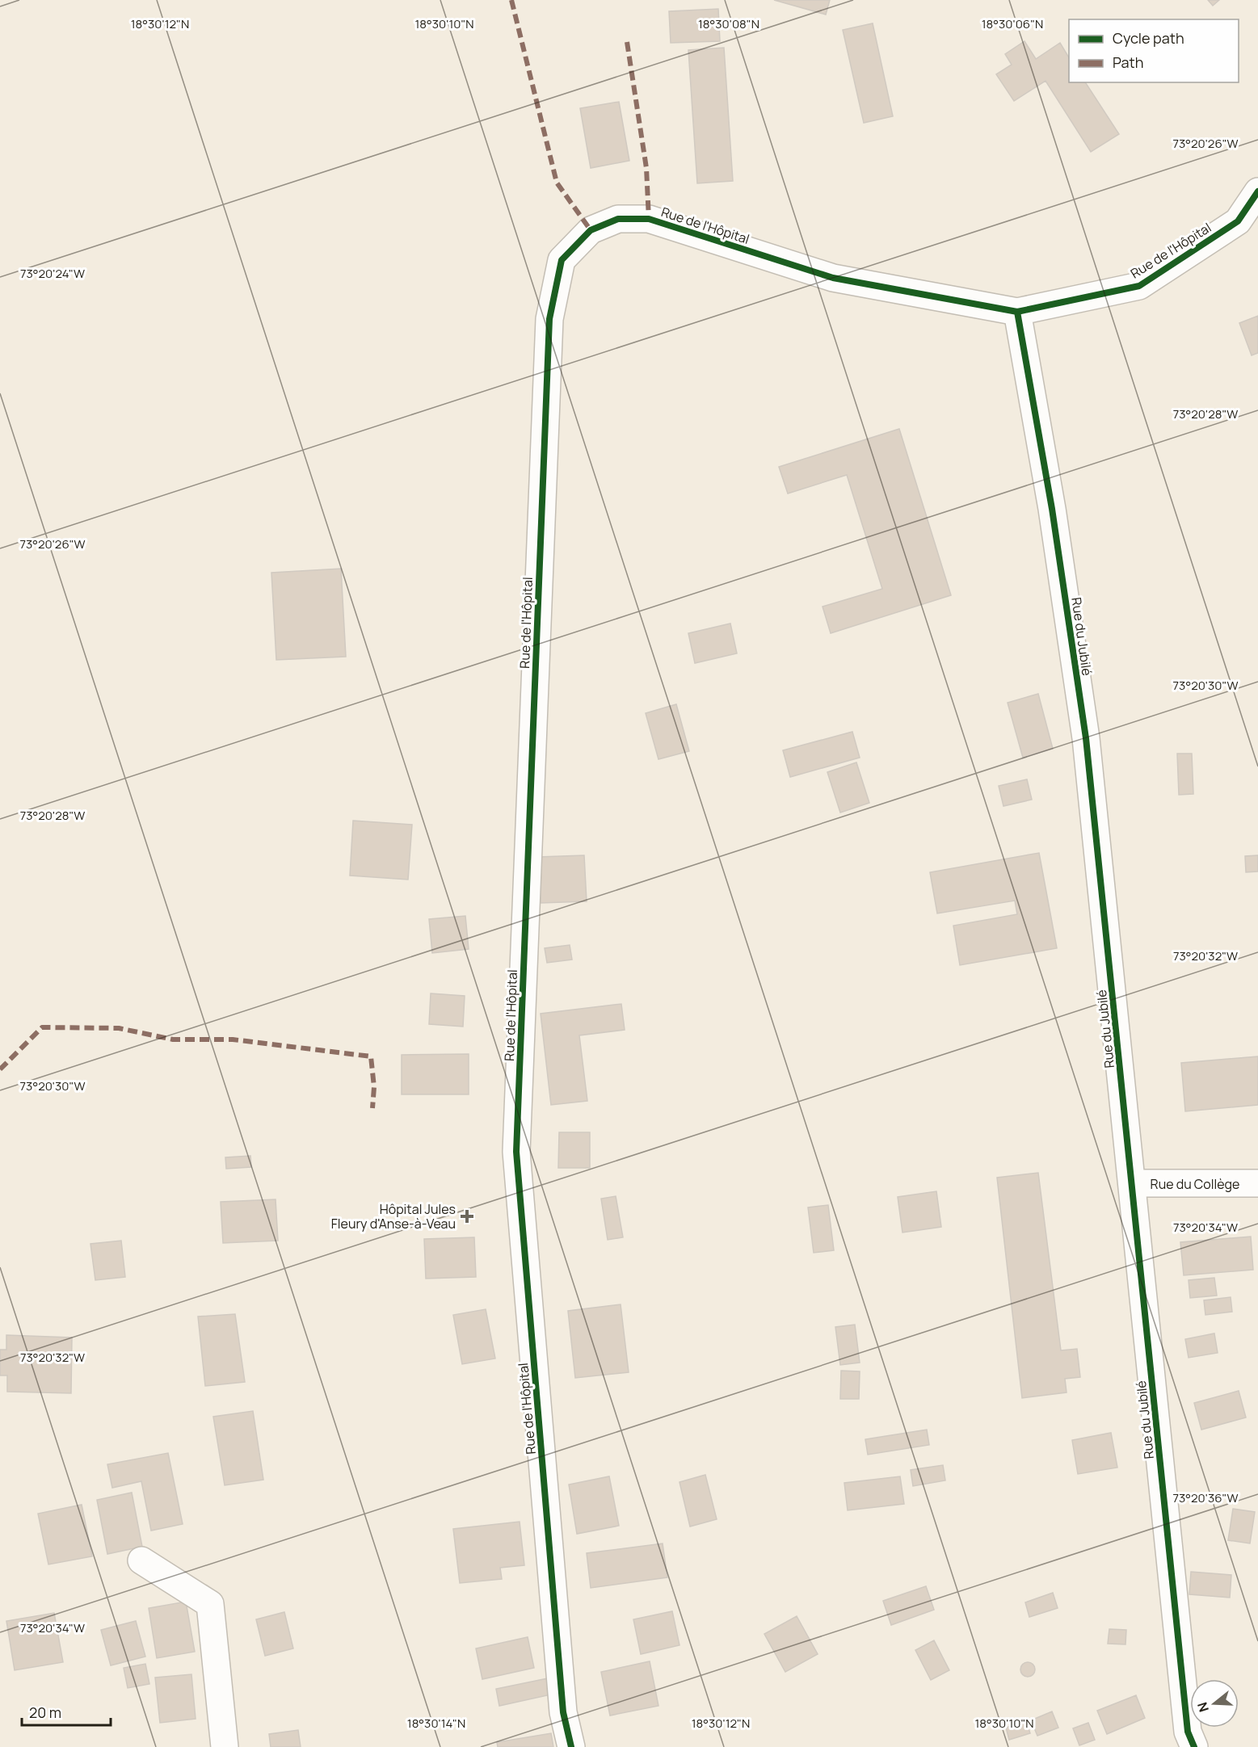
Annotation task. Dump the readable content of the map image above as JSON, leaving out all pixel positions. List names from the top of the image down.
{
  "streets": {
    "street": ["Rue de l'Hôpital", "Rue du Jubilé", "Rue du Collège"]
  },
  "crossings": [
    ["Rue de l'Hôpital", "Rue du Jubilé"],
    ["Rue du Jubilé", "Rue du Collège"]
  ],
  "places": {
    "health": ["Hôpital Jules Fleury d'Anse-à-Veau"]
  },
  "legend": ["Cycle path", "Path"],
  "scale_bar": "20 m",
  "north": "left",
  "coordinates": [
    "18°30'12\"N",
    "18°30'10\"N",
    "18°30'08\"N",
    "18°30'06\"N",
    "73°20'26\"W",
    "73°20'24\"W",
    "73°20'28\"W",
    "73°20'30\"W",
    "73°20'32\"W",
    "73°20'34\"W",
    "73°20'36\"W",
    "18°30'14\"N"
  ]
}
